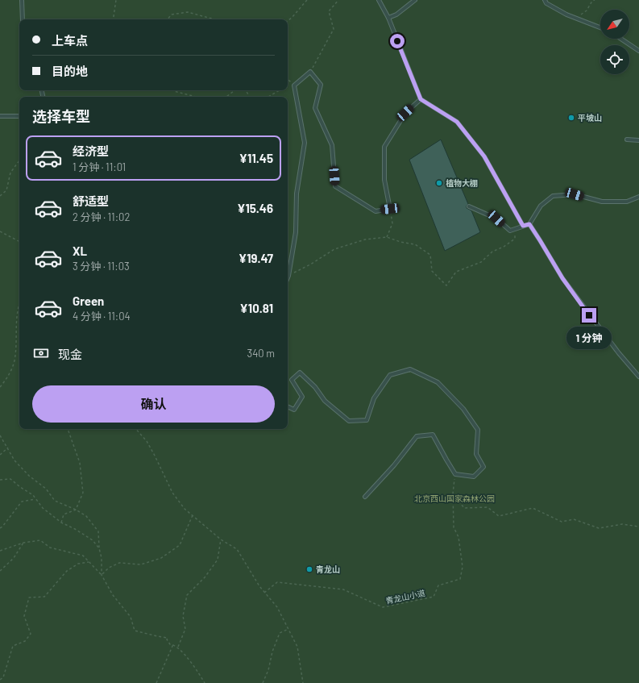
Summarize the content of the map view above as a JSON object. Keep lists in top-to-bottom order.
{
  "streets": {
    "path": ["青龙山小道"]
  },
  "parks": ["北京西山国家森林公园"],
  "places": ["平坡山", "植物大棚", "青龙山"],
  "north": "bottom left",
  "page": {
    "banner": ["上车点", "目的地"],
    "heading": "选择车型",
    "list": [
      {
        "name": "经济型",
        "note": "1 分钟 · 11:01",
        "value": "¥11.45"
      },
      {
        "name": "舒适型",
        "note": "2 分钟 · 11:02",
        "value": "¥15.46"
      },
      {
        "name": "XL",
        "note": "3 分钟 · 11:03",
        "value": "¥19.47"
      },
      {
        "name": "Green",
        "note": "4 分钟 · 11:04",
        "value": "¥10.81"
      }
    ],
    "bubble": "1 分钟",
    "pay": ["现金", "340 m"],
    "buttons": "确认"
  }
}
